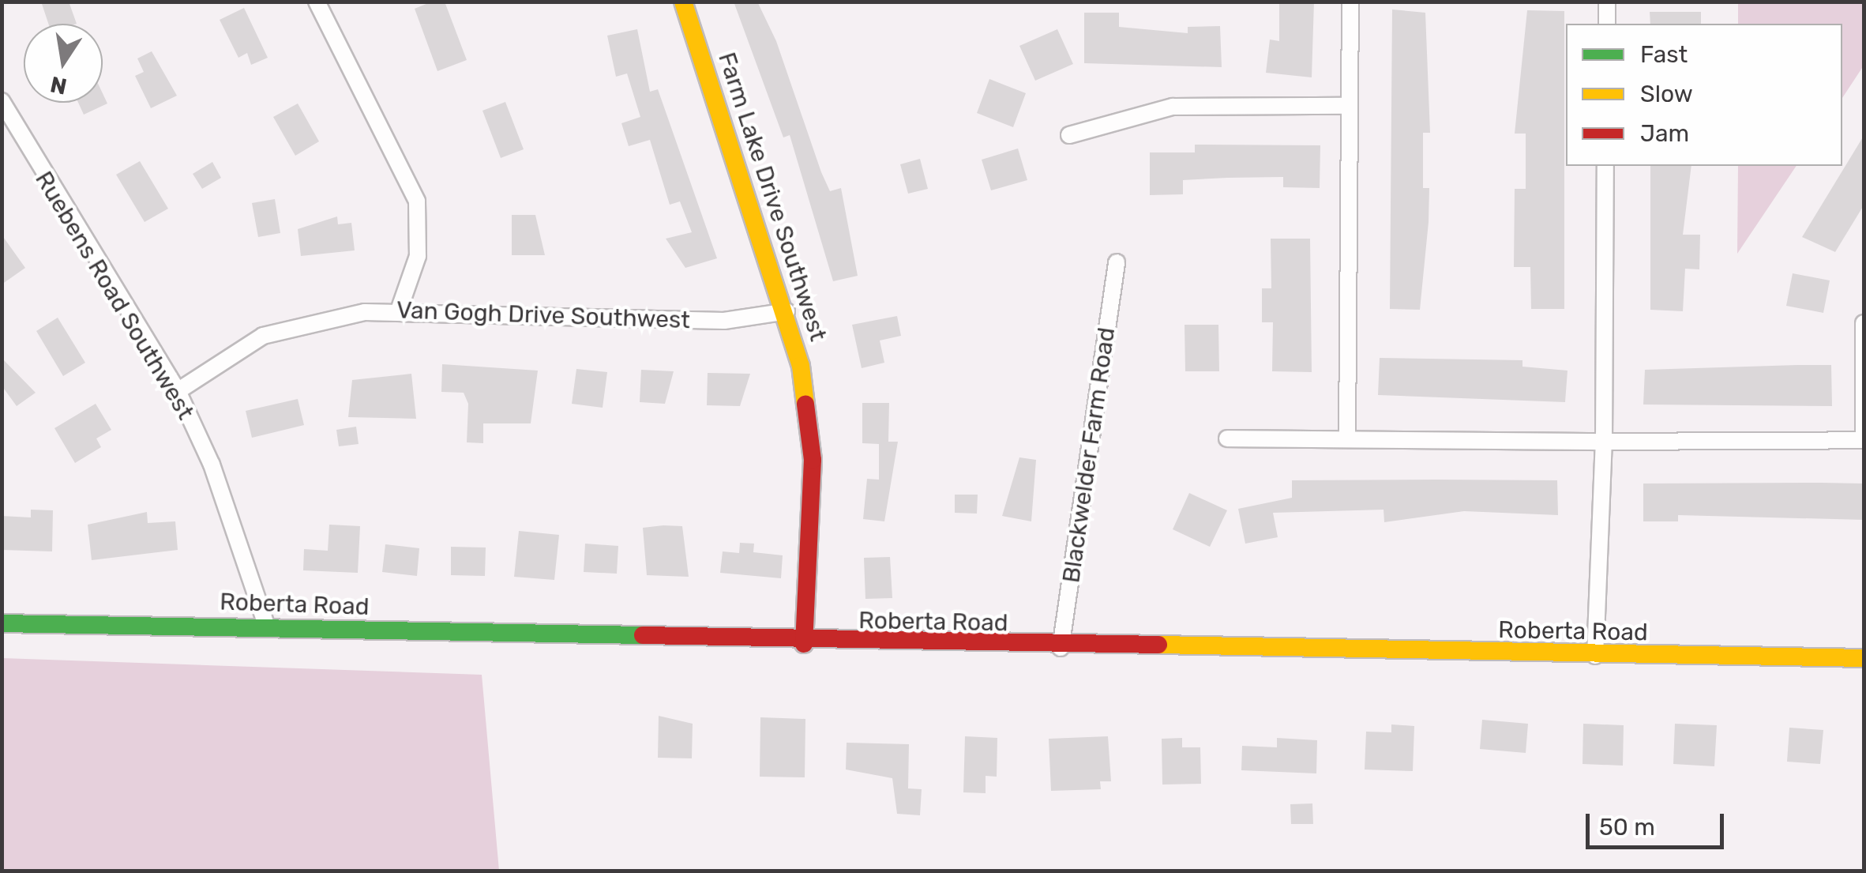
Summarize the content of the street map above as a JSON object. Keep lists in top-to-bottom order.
{
  "streets": {
    "street": [
      "Farm Lake Drive Southwest",
      "Ruebens Road Southwest",
      "Van Gogh Drive Southwest",
      "Blackwelder Farm Road",
      "Roberta Road"
    ]
  },
  "crossings": [
    ["Farm Lake Drive Southwest", "Van Gogh Drive Southwest"],
    ["Farm Lake Drive Southwest", "Roberta Road"],
    ["Ruebens Road Southwest", "Van Gogh Drive Southwest"],
    ["Ruebens Road Southwest", "Roberta Road"],
    ["Blackwelder Farm Road", "Roberta Road"]
  ],
  "legend": ["Fast", "Slow", "Jam"],
  "scale_bar": "50 m",
  "north": "bottom"
}
